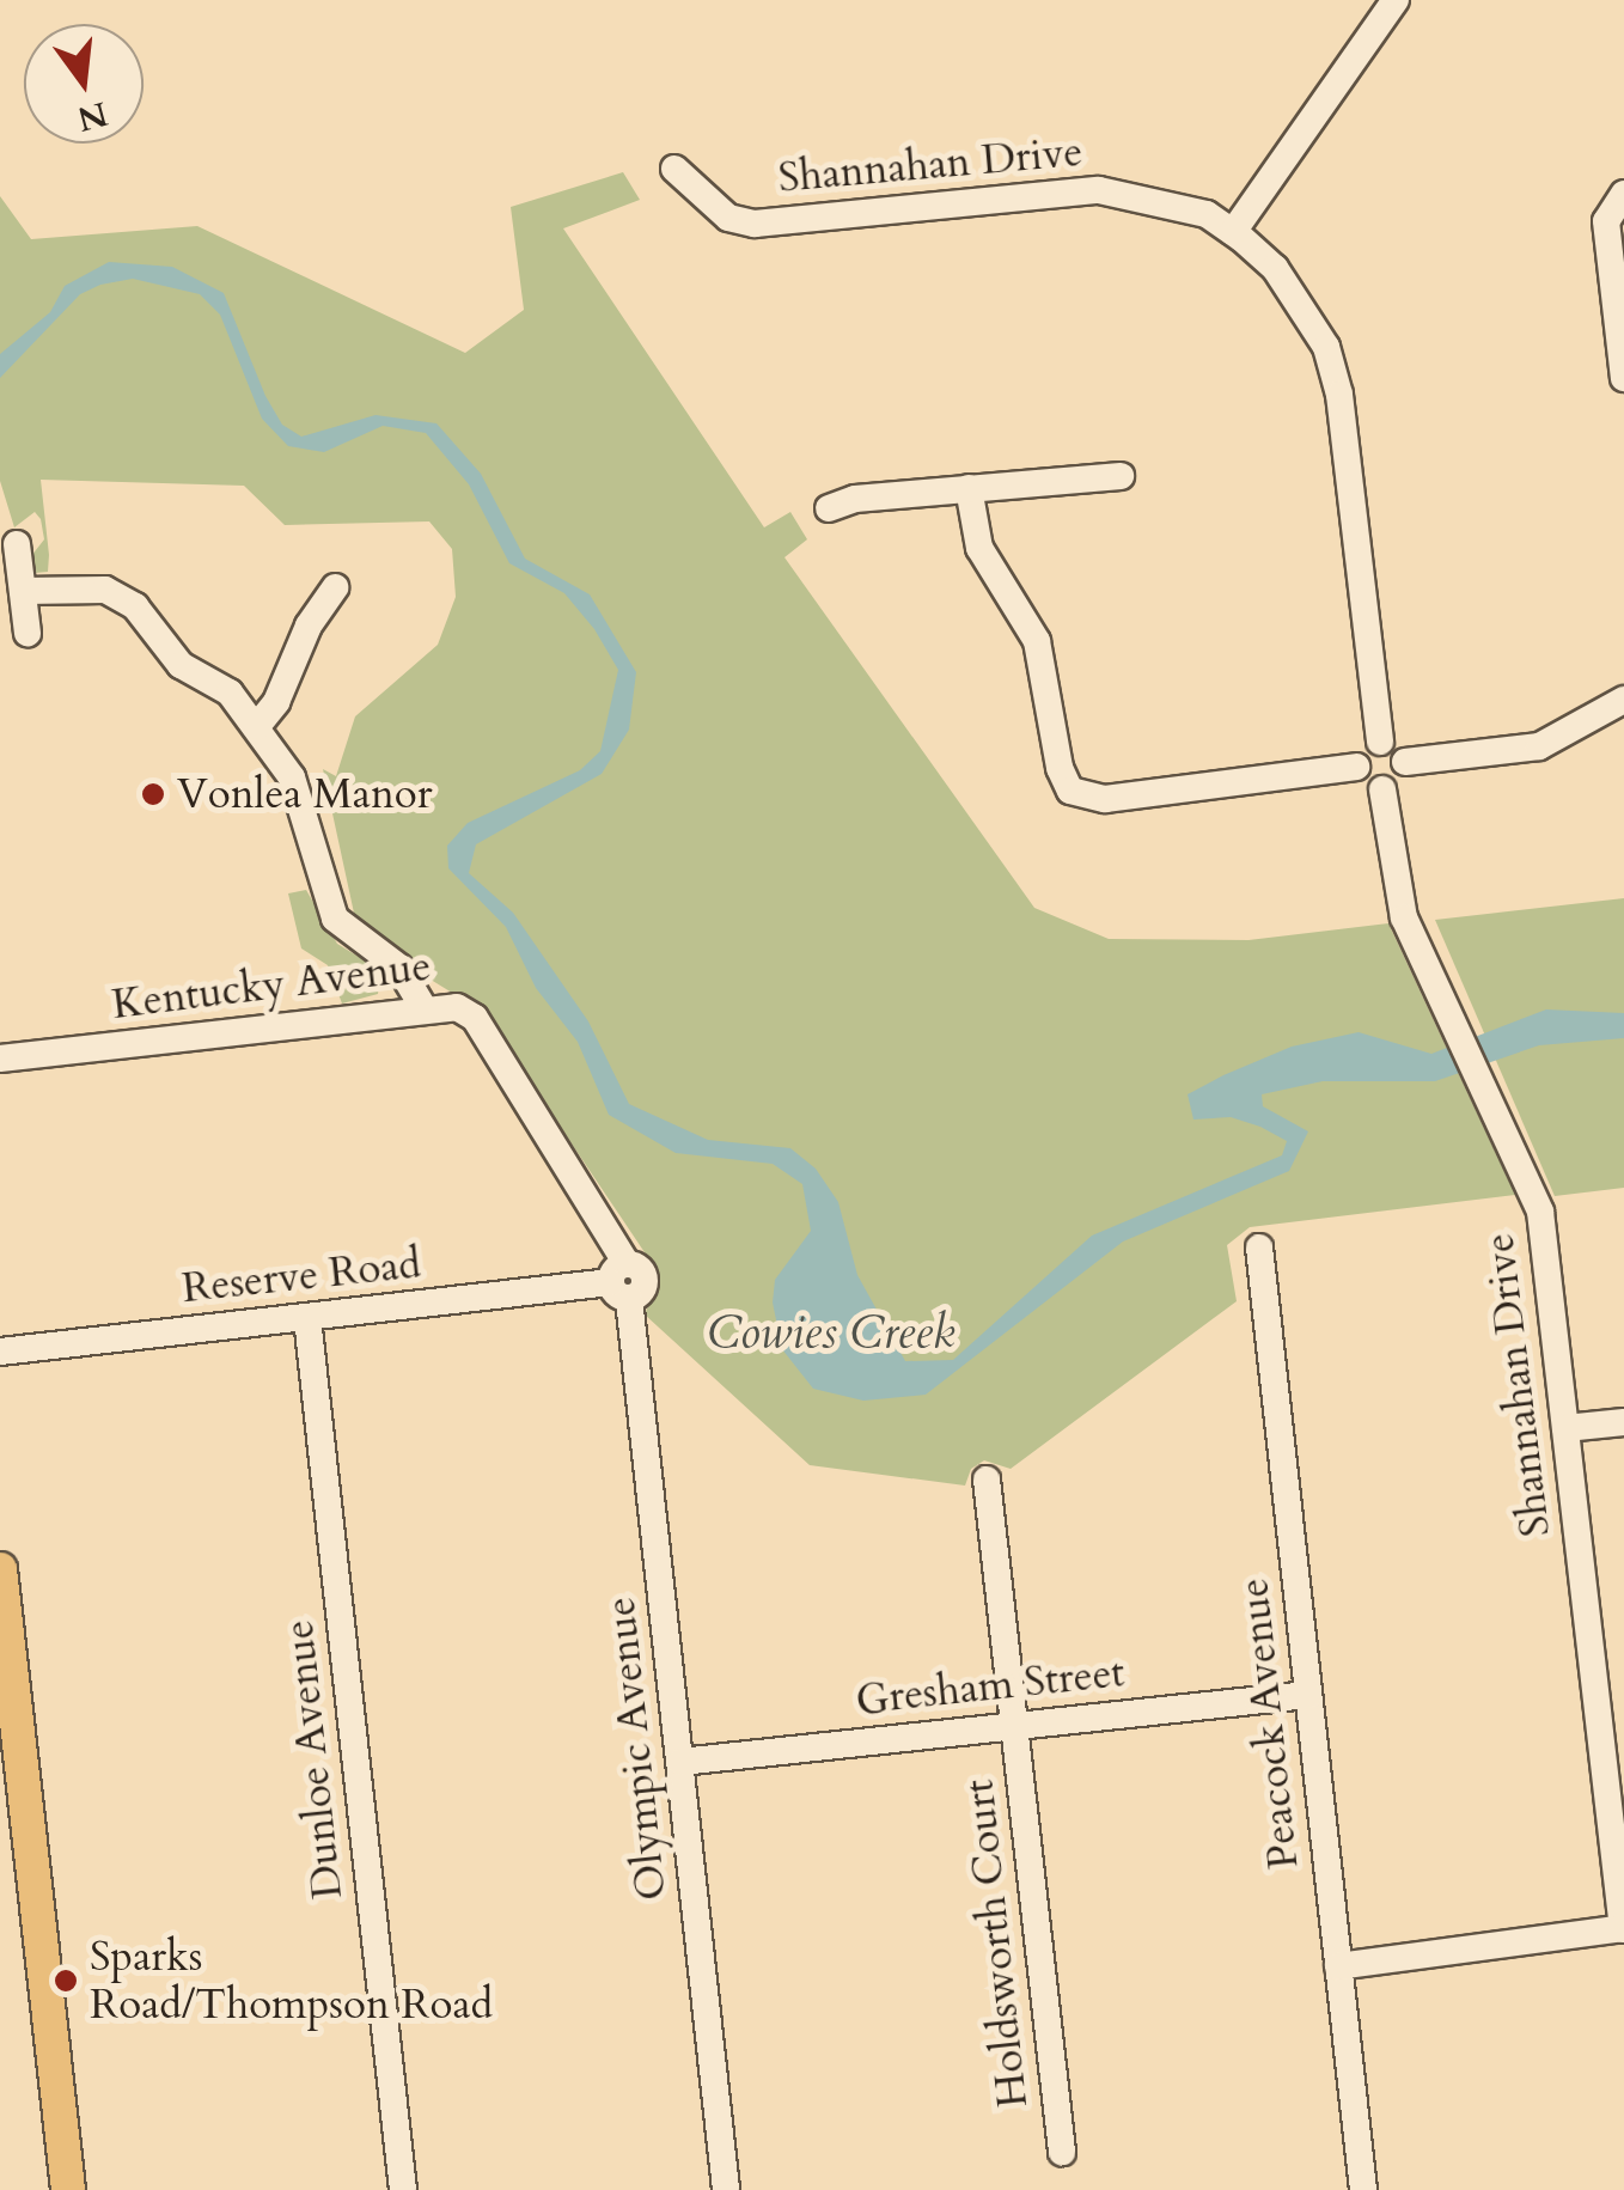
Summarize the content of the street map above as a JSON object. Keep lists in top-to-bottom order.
{
  "streets": {
    "street": [
      "Shannahan Drive",
      "Kentucky Avenue",
      "Reserve Road",
      "Gresham Street",
      "Peacock Avenue",
      "Olympic Avenue",
      "Dunloe Avenue",
      "Holdsworth Court"
    ]
  },
  "crossings": [
    ["Kentucky Avenue", "Reserve Road"],
    ["Kentucky Avenue", "Olympic Avenue"],
    ["Reserve Road", "Olympic Avenue"],
    ["Reserve Road", "Dunloe Avenue"],
    ["Gresham Street", "Peacock Avenue"],
    ["Gresham Street", "Olympic Avenue"],
    ["Gresham Street", "Holdsworth Court"]
  ],
  "water": ["Cowies Creek"],
  "places": ["Vonlea Manor", "Sparks Road/Thompson Road"],
  "north": "bottom"
}
